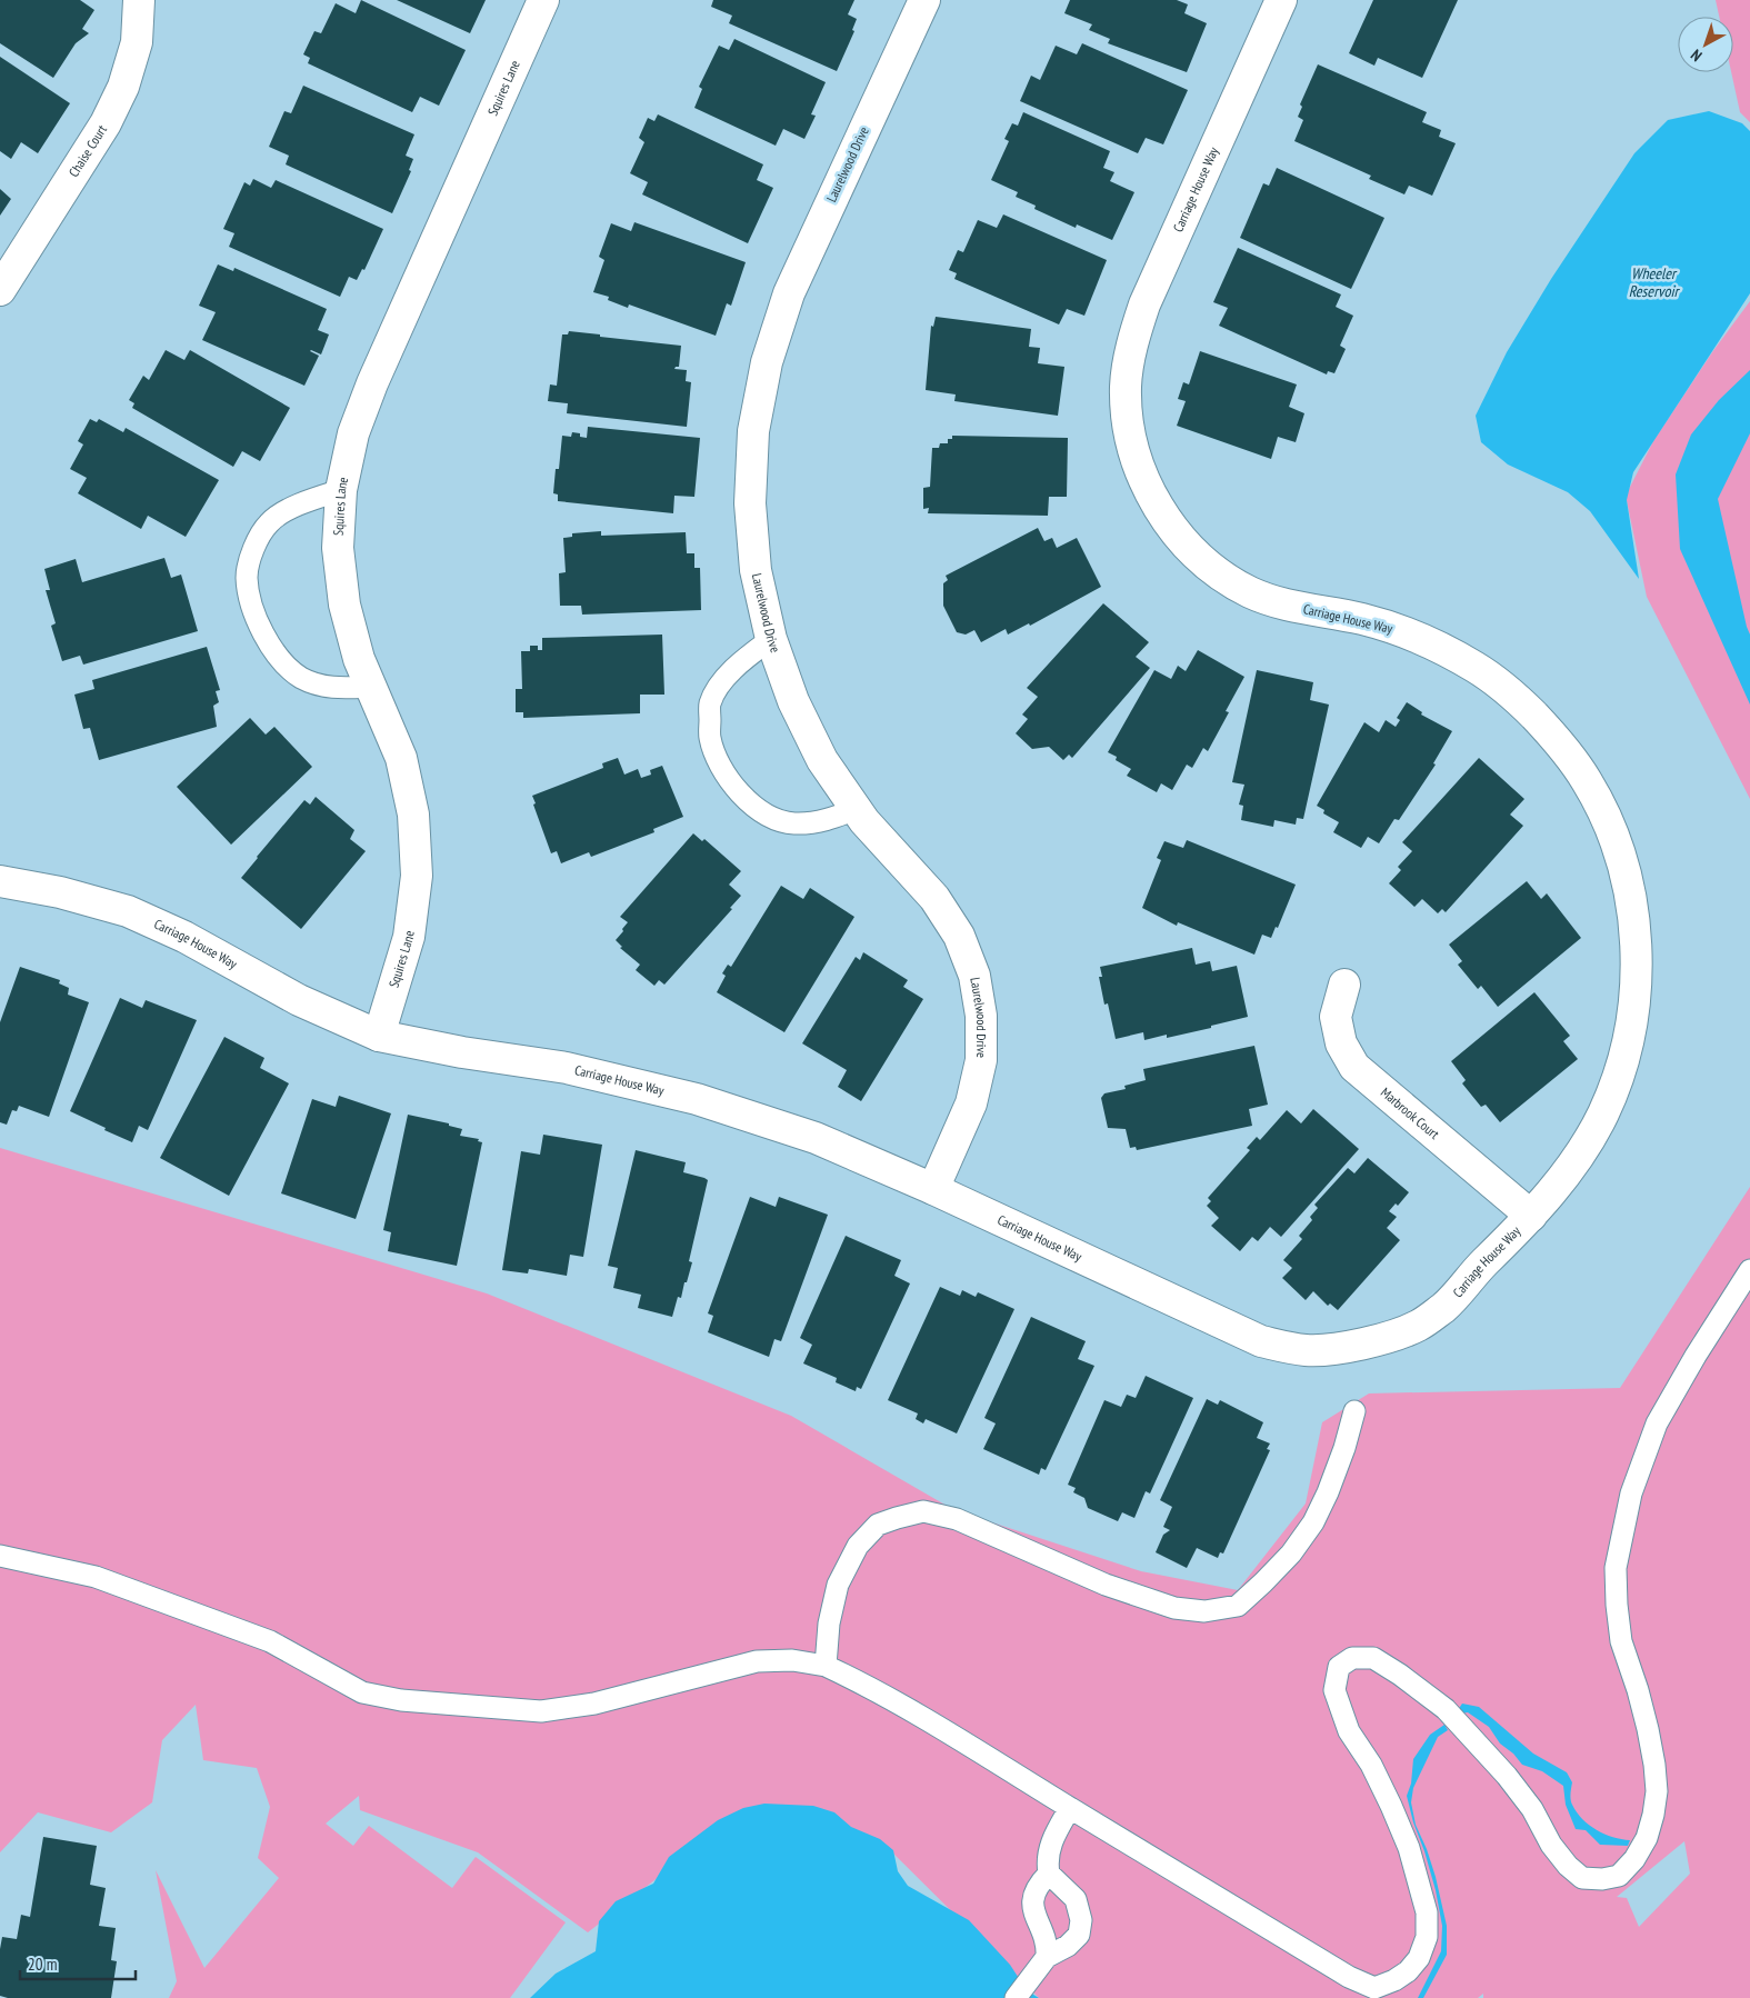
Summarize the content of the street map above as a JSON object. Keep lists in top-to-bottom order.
{
  "streets": {
    "street": [
      "Squires Lane",
      "Chaise Court",
      "Laurelwood Drive",
      "Carriage House Way",
      "Marbrook Court"
    ]
  },
  "crossings": [
    ["Squires Lane", "Carriage House Way"],
    ["Laurelwood Drive", "Carriage House Way"],
    ["Carriage House Way", "Marbrook Court"]
  ],
  "water": ["Wheeler Reservoir"],
  "scale_bar": "20 m",
  "north": "bottom left"
}
